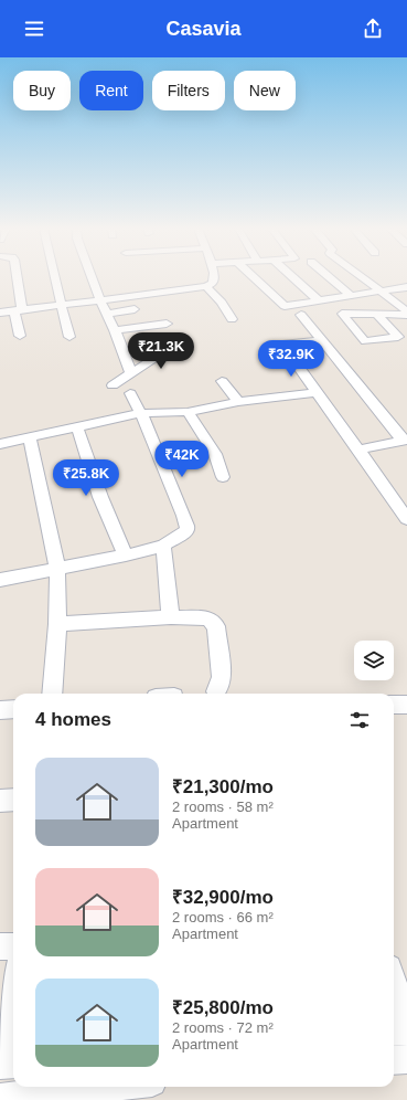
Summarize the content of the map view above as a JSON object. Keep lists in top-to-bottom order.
{
  "page": {
    "header": "Casavia",
    "chip": [
      "Buy",
      "Rent",
      "Filters",
      "New"
    ],
    "price": [
      "₹21.3K",
      "₹32.9K",
      "₹42K",
      "₹25.8K"
    ],
    "heading": "4 homes",
    "list": [
      {
        "name": "₹21,300/mo",
        "note": "2 rooms · 58 m² · Apartment"
      },
      {
        "name": "₹32,900/mo",
        "note": "2 rooms · 66 m² · Apartment"
      },
      {
        "name": "₹25,800/mo",
        "note": "2 rooms · 72 m² · Apartment"
      }
    ]
  }
}
